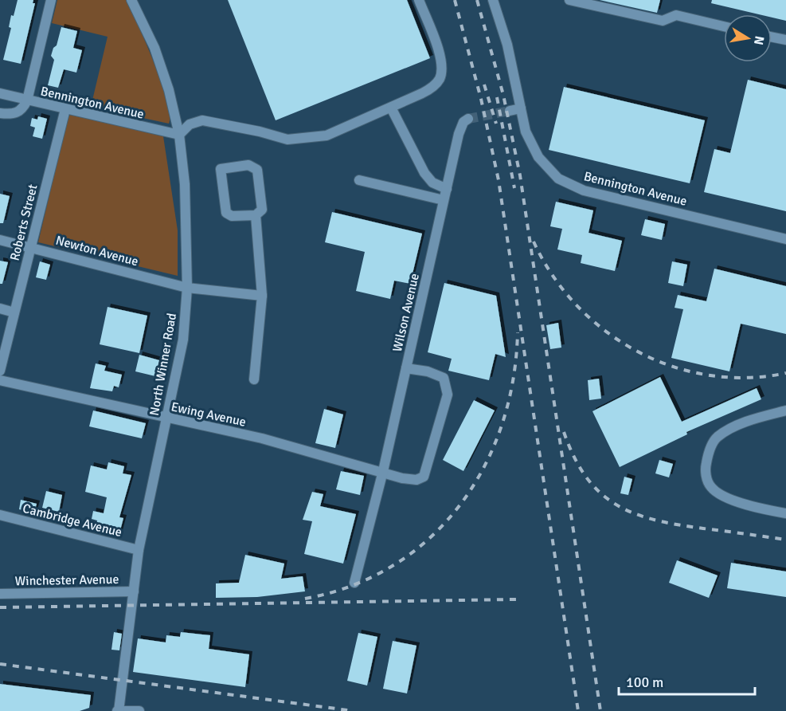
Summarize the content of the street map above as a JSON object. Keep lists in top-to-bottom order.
{
  "streets": {
    "street": [
      "Bennington Avenue",
      "Roberts Street",
      "Newton Avenue",
      "Wilson Avenue",
      "North Winner Road",
      "Ewing Avenue",
      "Cambridge Avenue",
      "Winchester Avenue"
    ]
  },
  "crossings": [
    ["Bennington Avenue", "Roberts Street"],
    ["Bennington Avenue", "North Winner Road"],
    ["Roberts Street", "Newton Avenue"],
    ["Newton Avenue", "North Winner Road"],
    ["Wilson Avenue", "Ewing Avenue"],
    ["North Winner Road", "Ewing Avenue"],
    ["North Winner Road", "Cambridge Avenue"],
    ["North Winner Road", "Winchester Avenue"]
  ],
  "scale_bar": "100 m",
  "north": "right"
}
